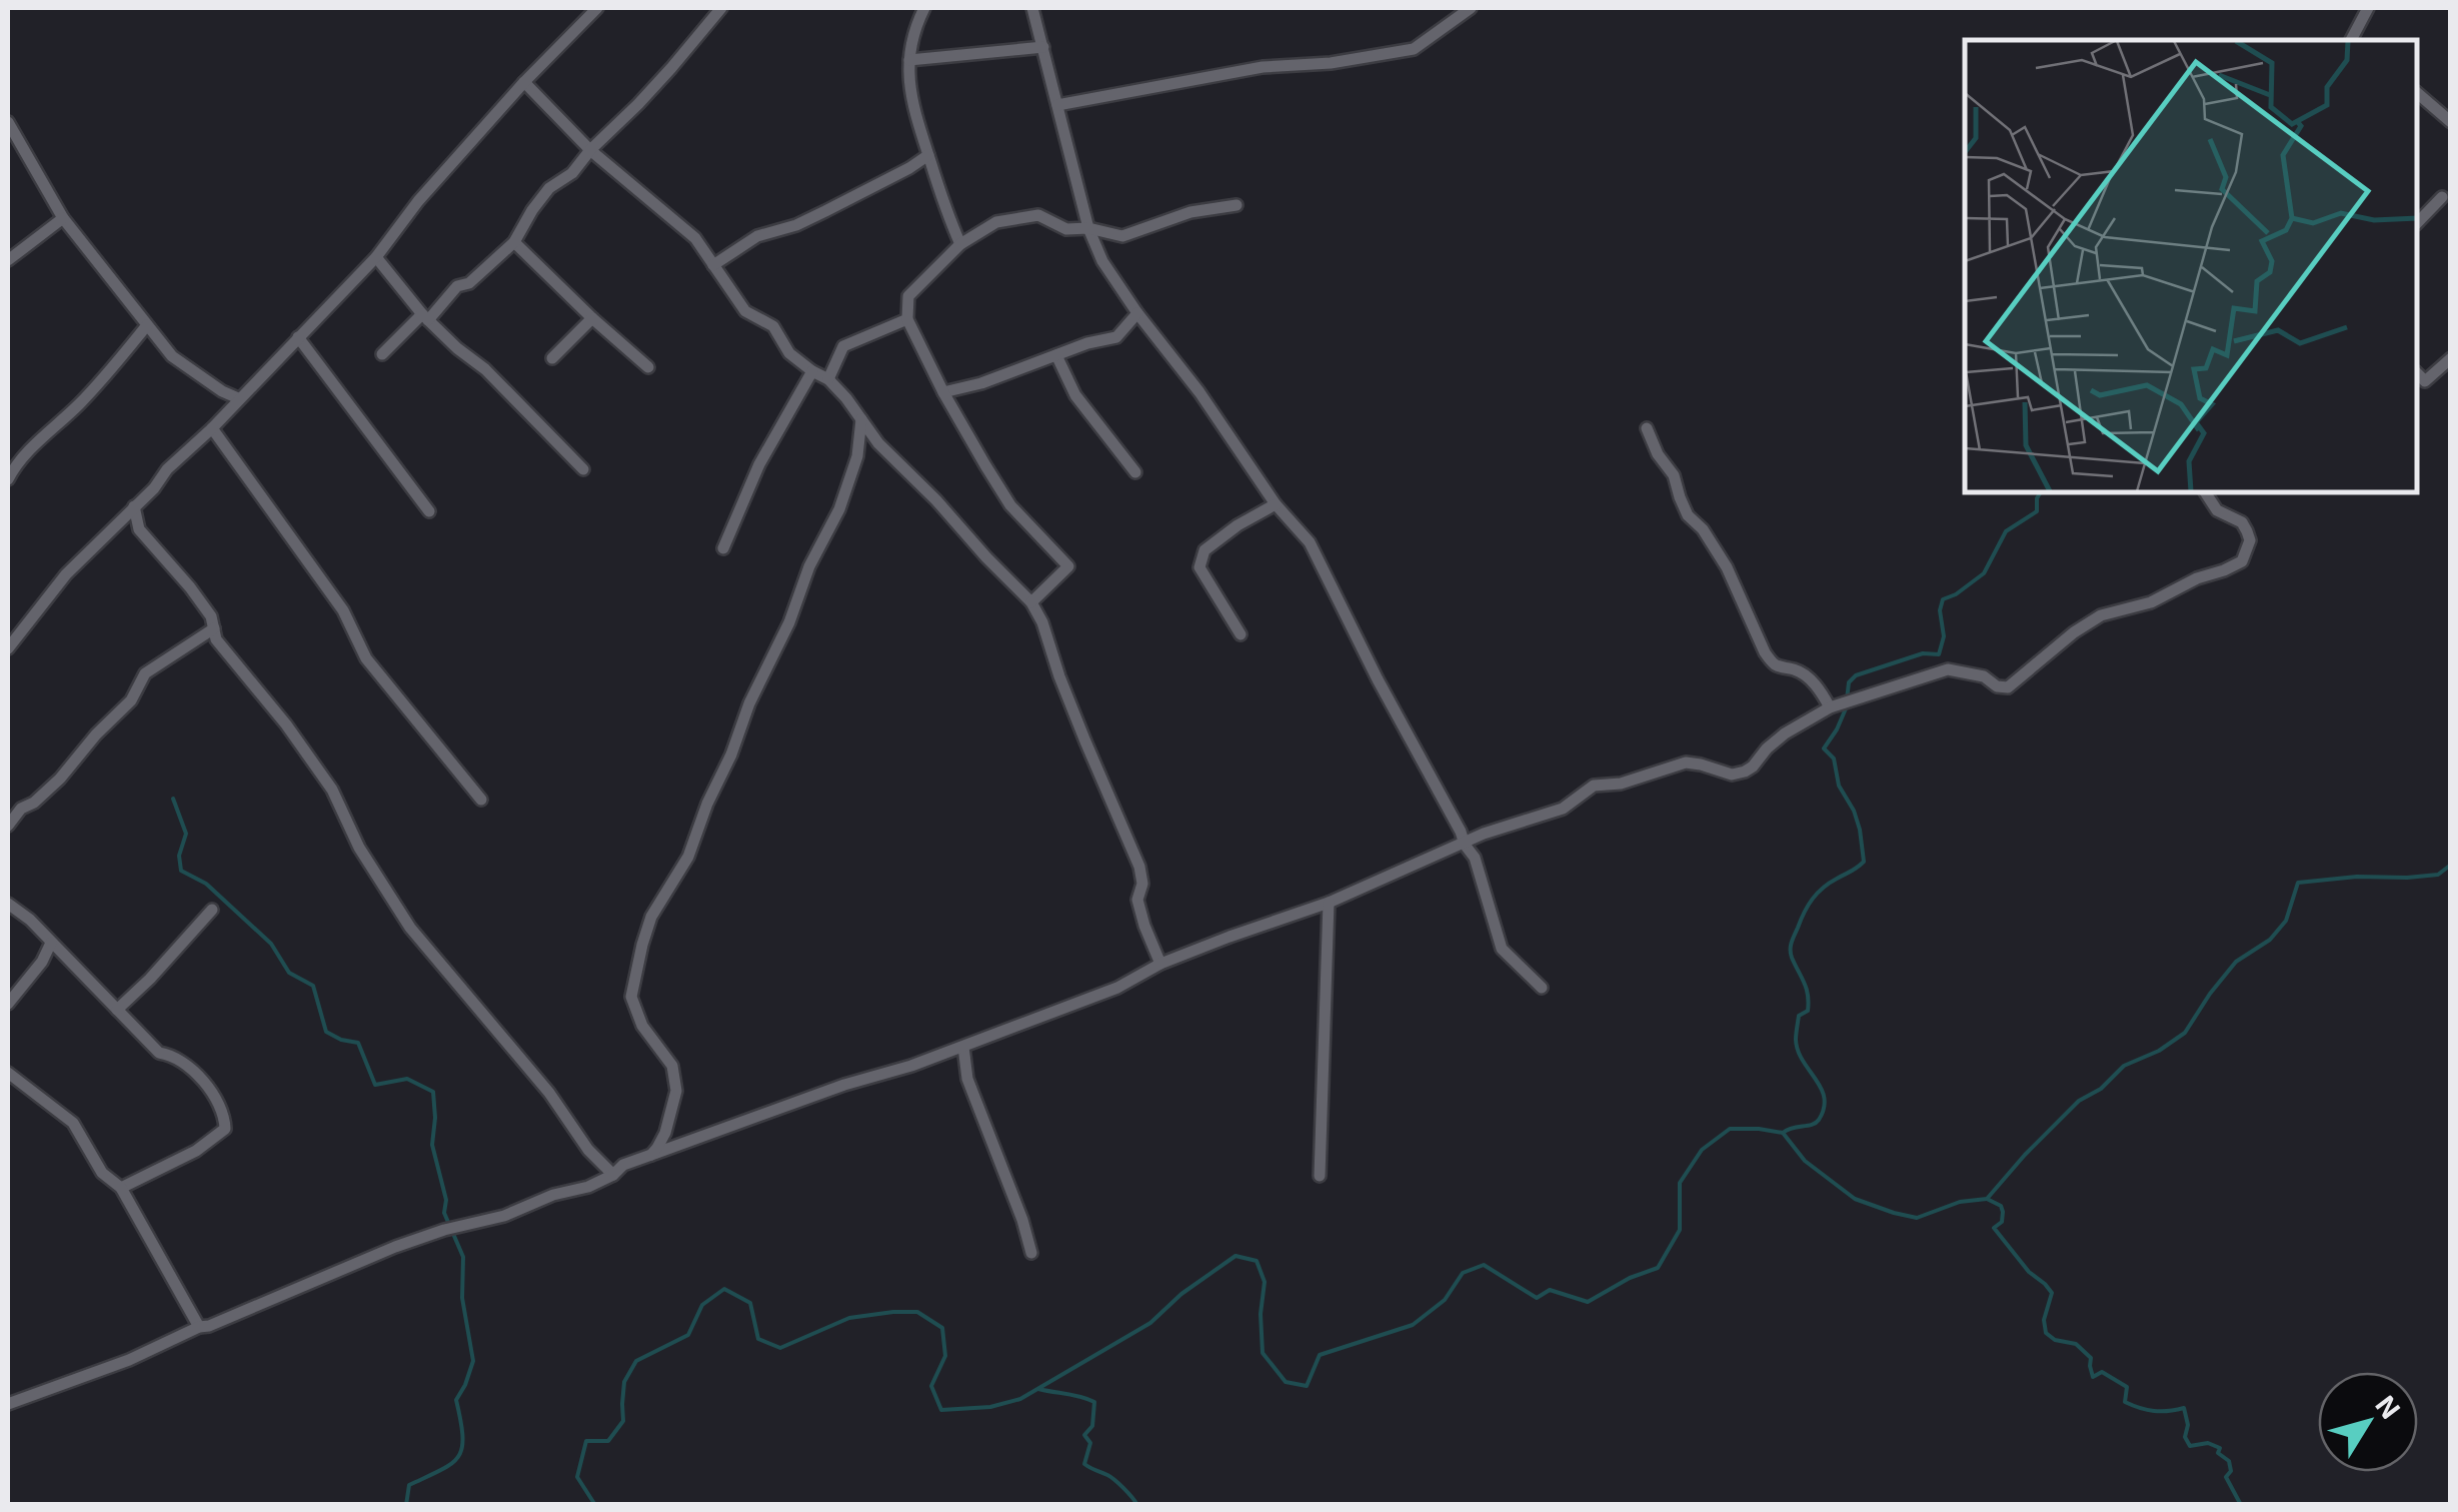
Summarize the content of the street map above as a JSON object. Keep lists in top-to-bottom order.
{
  "north": "top right"
}
